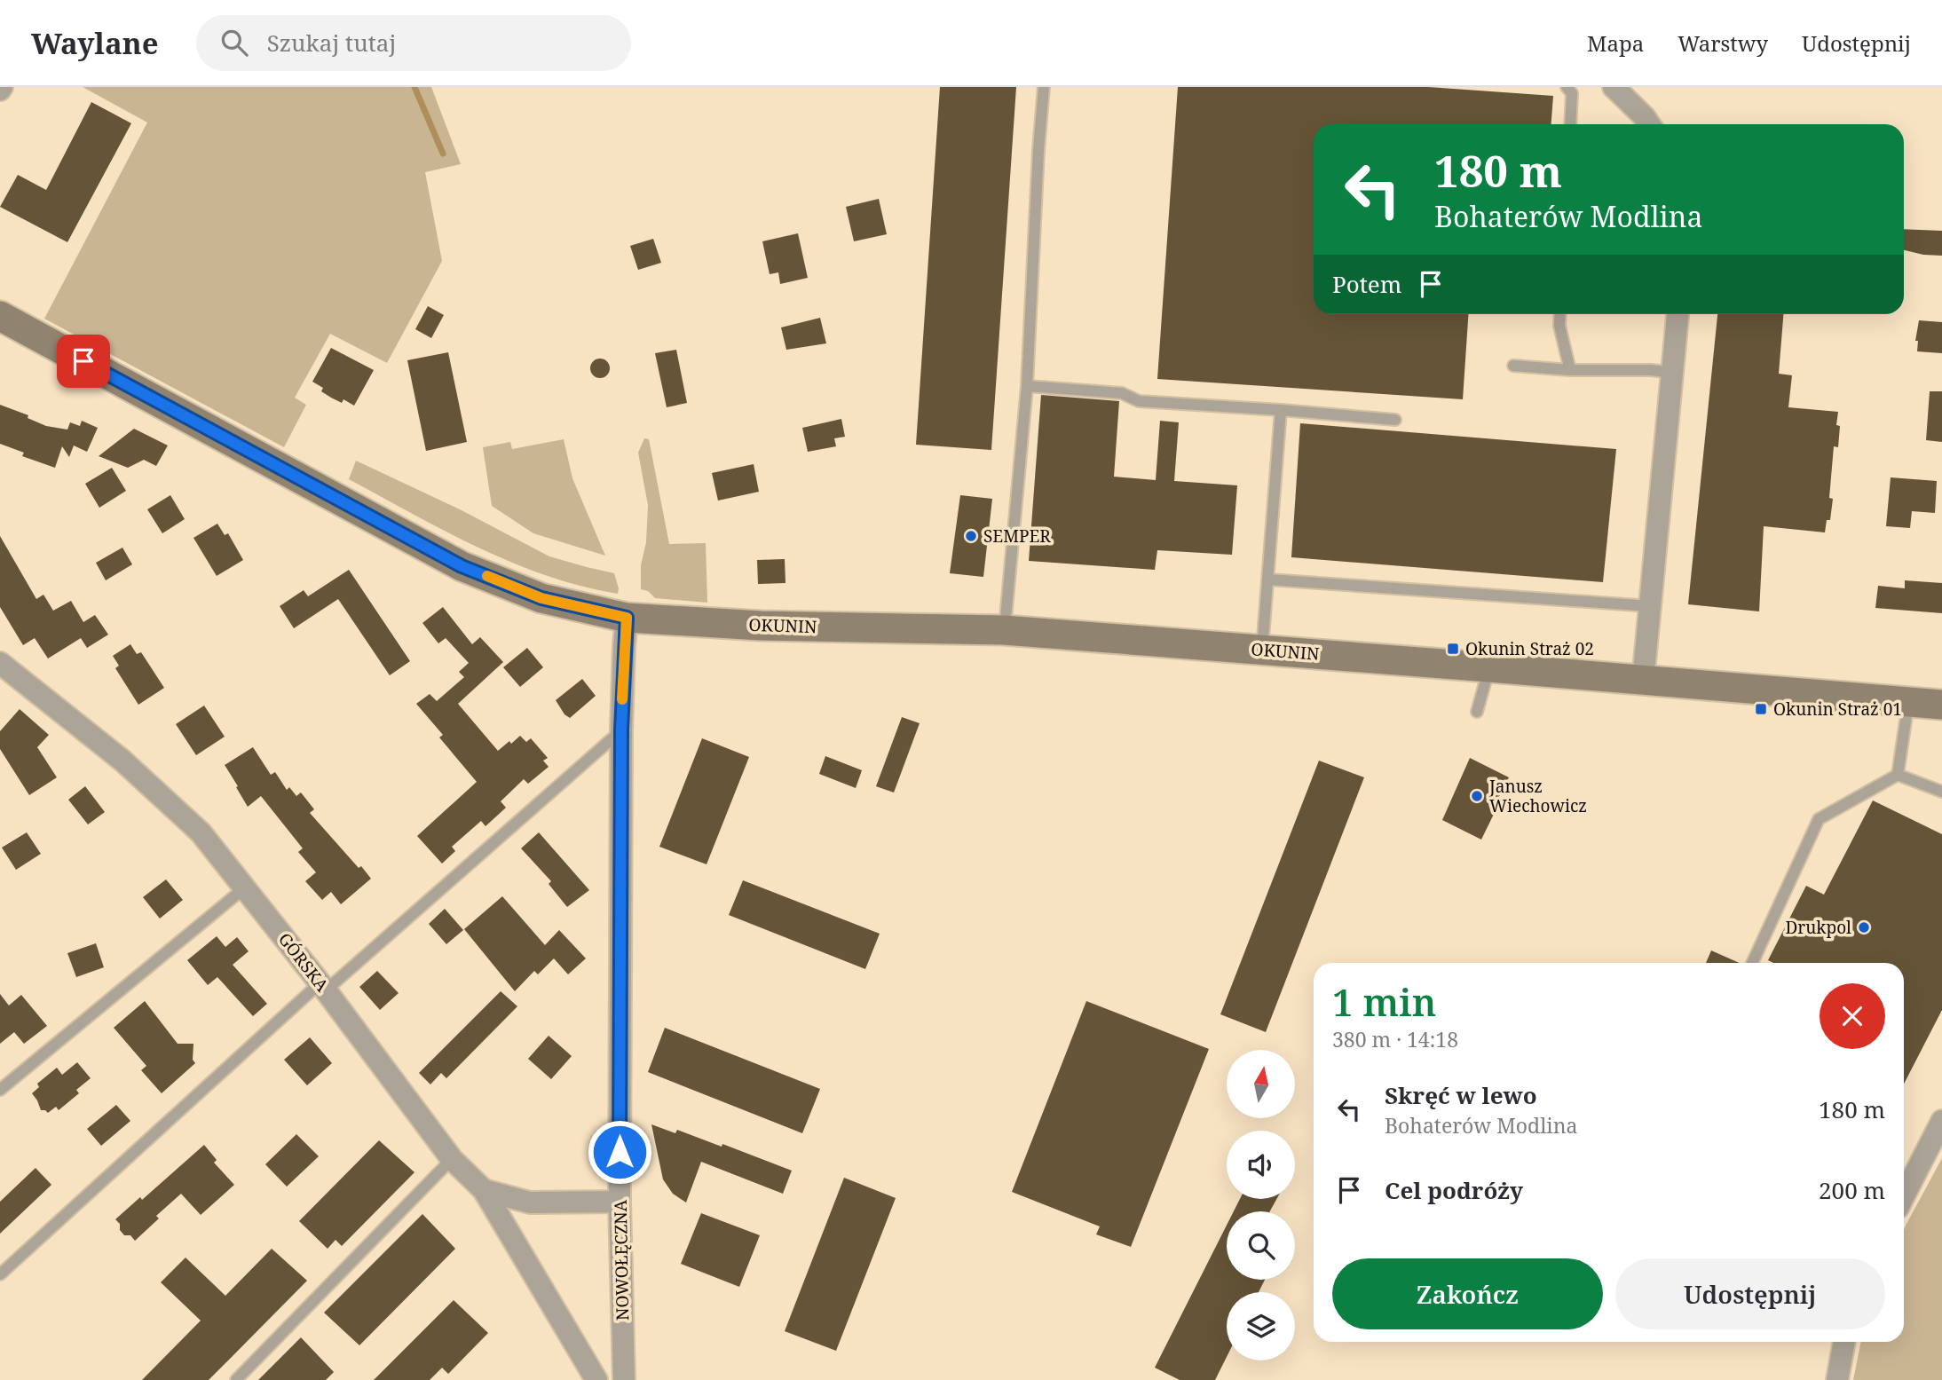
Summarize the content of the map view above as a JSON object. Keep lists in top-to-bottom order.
{
  "streets": {
    "main road": ["OKUNIN"],
    "street": ["GÓRSKA", "NOWOŁĘCZNA"]
  },
  "crossings": [
    ["OKUNIN", "NOWOŁĘCZNA"],
    ["GÓRSKA", "NOWOŁĘCZNA"]
  ],
  "places": {
    "other": ["SEMPER", "Janusz Wiechowicz", "Drukpol"],
    "transit": ["Okunin Straż 02", "Okunin Straż 01"]
  },
  "north": "top",
  "page": {
    "header": "Waylane",
    "search": "Szukaj tutaj",
    "nav": ["Mapa", "Warstwy", "Udostępnij"],
    "turn": ["180 m", "Bohaterów Modlina"],
    "then": "Potem",
    "heading": ["1 min", "380 m · 14:18"],
    "list": [
      {
        "name": "Skręć w lewo",
        "note": "Bohaterów Modlina",
        "value": "180 m"
      },
      {
        "name": "Cel podróży",
        "value": "200 m"
      }
    ],
    "buttons": ["Zakończ", "Udostępnij"]
  }
}
